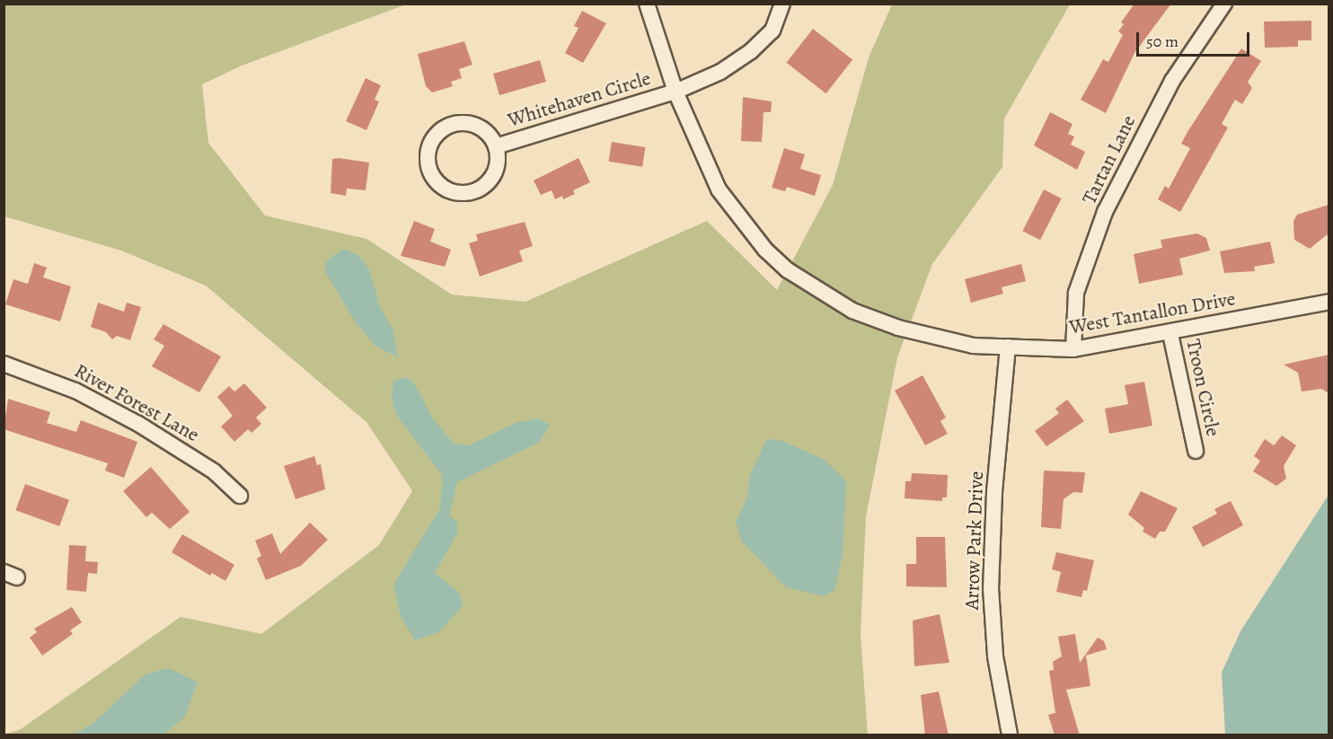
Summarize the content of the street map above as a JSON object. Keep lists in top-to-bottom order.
{
  "streets": {
    "street": [
      "Whitehaven Circle",
      "Tartan Lane",
      "West Tantallon Drive",
      "Troon Circle",
      "River Forest Lane",
      "Arrow Park Drive"
    ]
  },
  "crossings": [
    ["Whitehaven Circle", "West Tantallon Drive"],
    ["Tartan Lane", "West Tantallon Drive"],
    ["West Tantallon Drive", "Troon Circle"],
    ["West Tantallon Drive", "Arrow Park Drive"]
  ],
  "scale_bar": "50 m"
}
